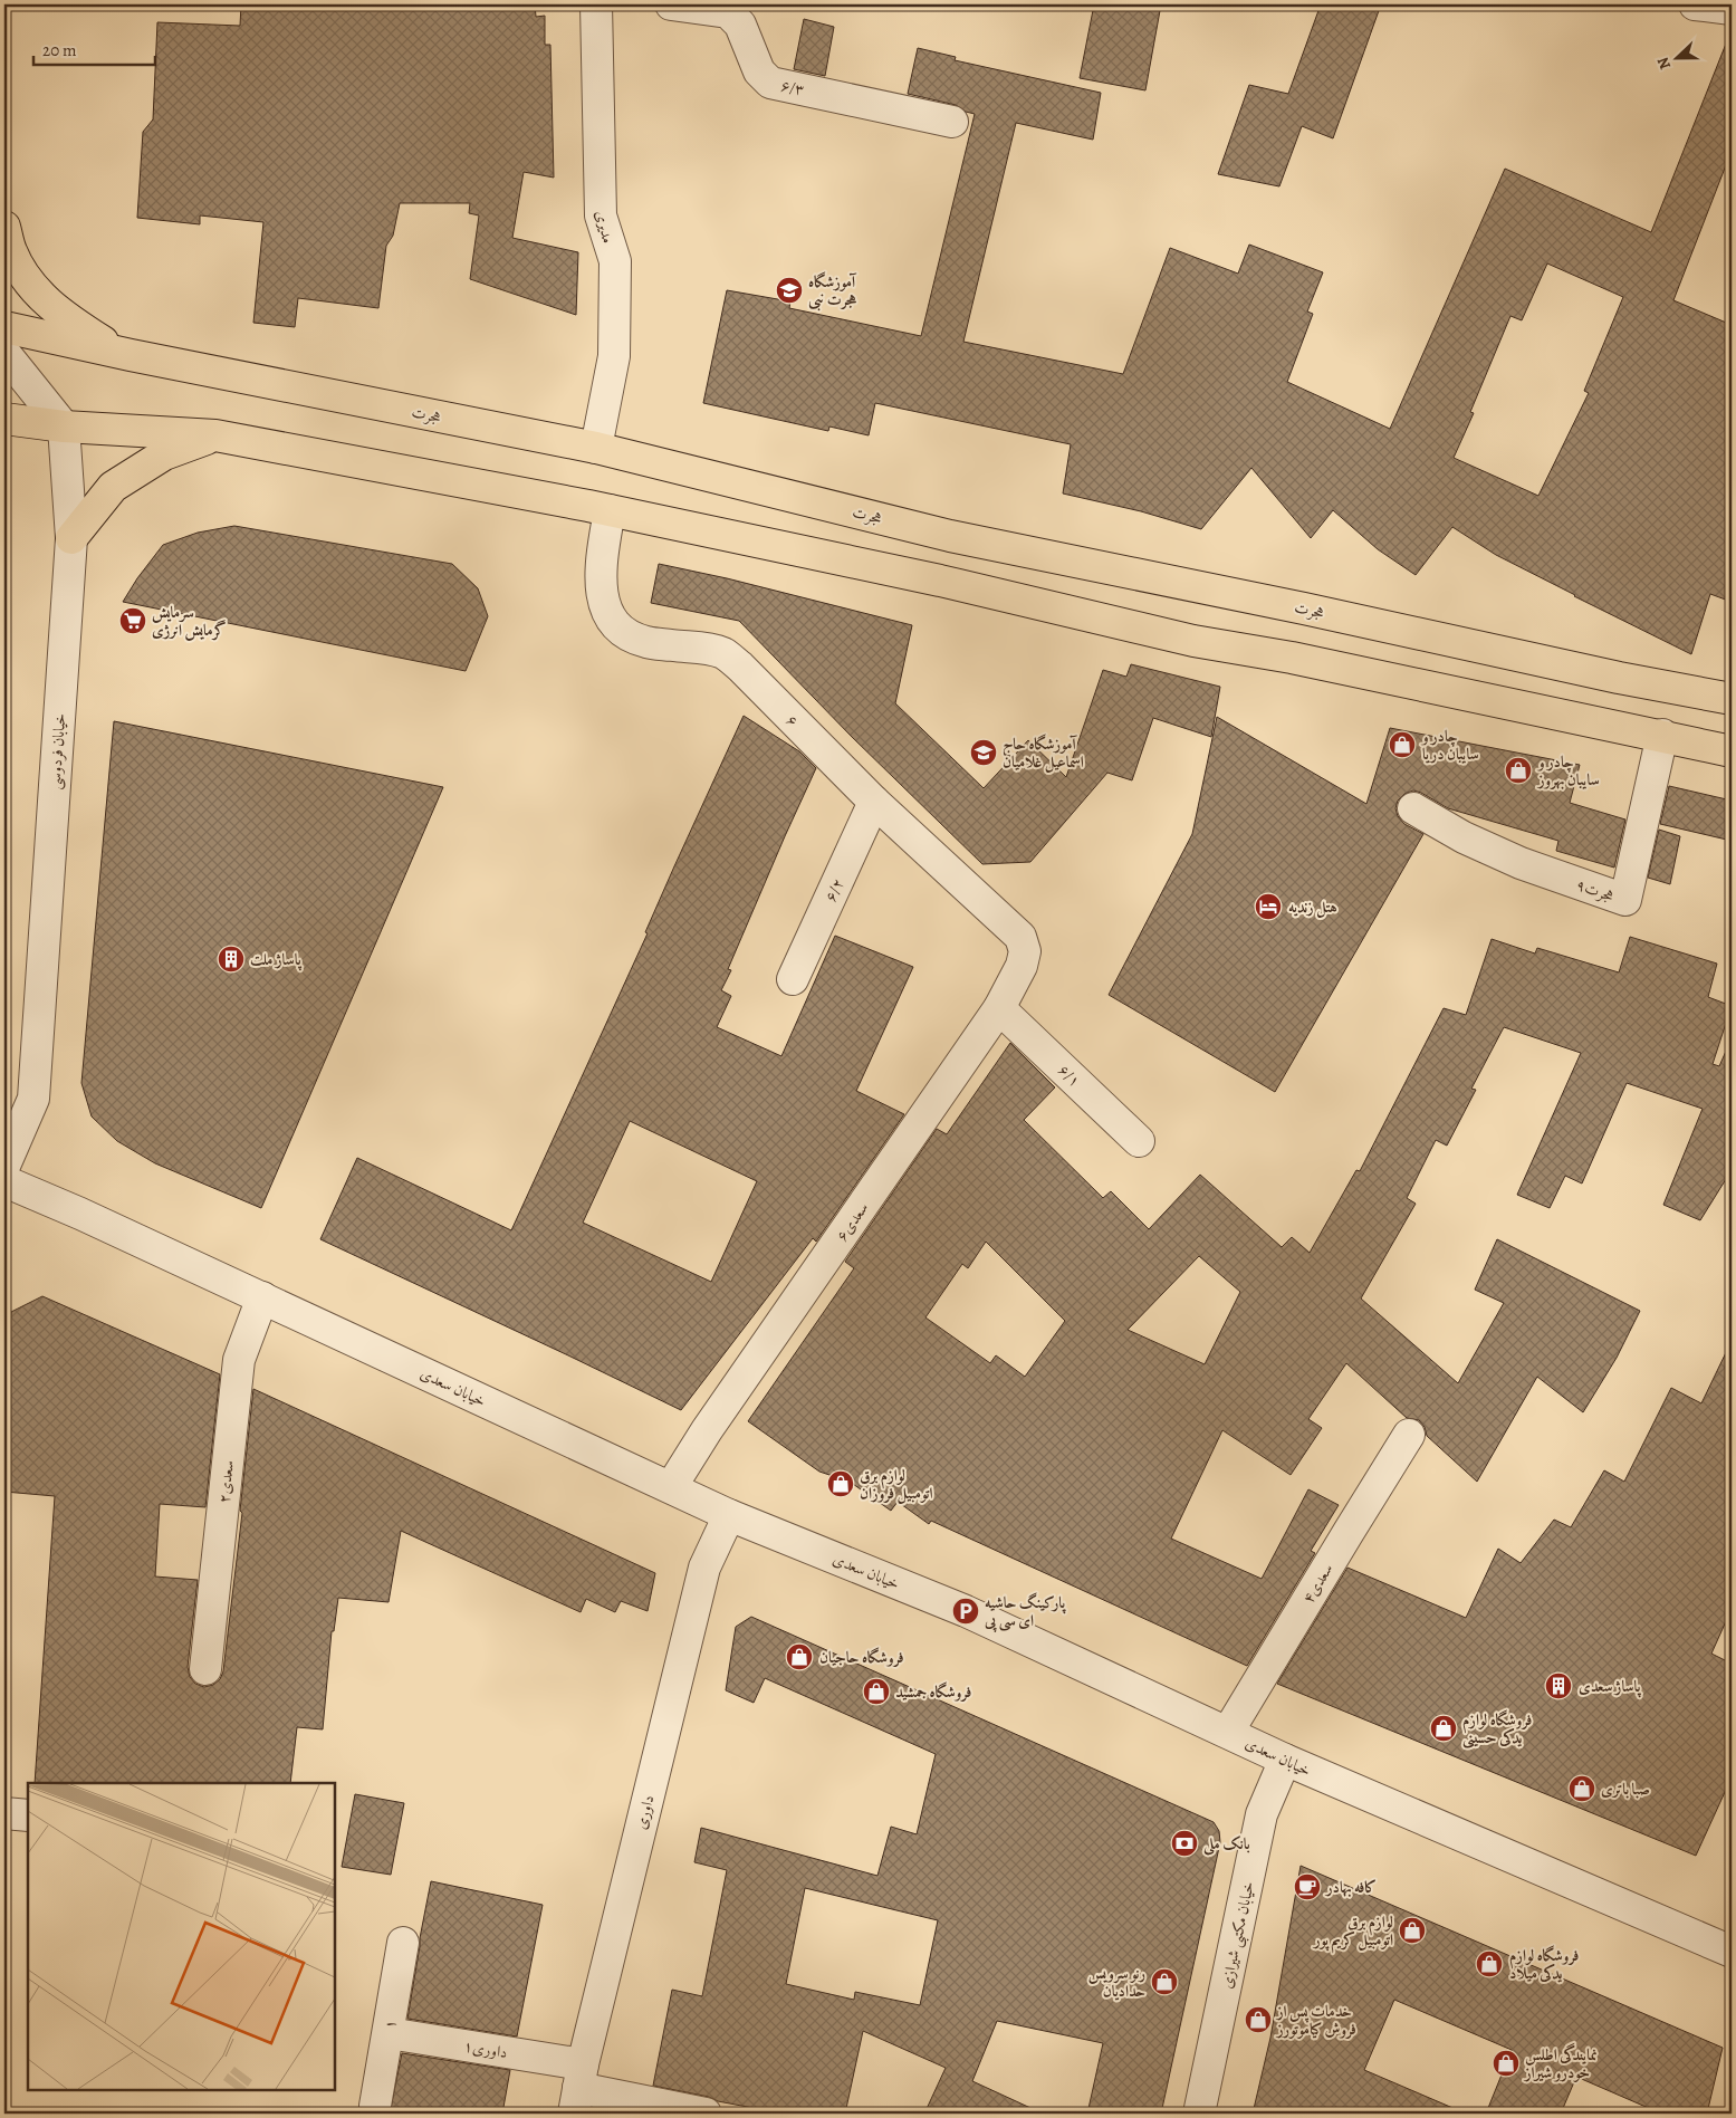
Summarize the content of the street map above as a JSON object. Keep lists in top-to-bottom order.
{
  "streets": {
    "main road": ["هجرت"],
    "street": [
      "۶/۳",
      "مدیری",
      "۶",
      "خیابان فردوسی",
      "۶/۲",
      "هجرت۹",
      "۶/۱",
      "سعدی۶",
      "خیابان سعدی",
      "سعدی۲",
      "سعدی۴",
      "داوری",
      "خیابان مکتبی شیرازی",
      "۱",
      "داوری۱"
    ]
  },
  "crossings": [
    ["مدیری", "هجرت"],
    ["۶", "۶/۲"],
    ["۶", "سعدی۶"],
    ["۶/۱", "سعدی۶"],
    ["سعدی۶", "خیابان سعدی"],
    ["خیابان سعدی", "سعدی۲"],
    ["خیابان سعدی", "سعدی۴"],
    ["خیابان سعدی", "داوری"],
    ["خیابان سعدی", "خیابان مکتبی شیرازی"],
    ["داوری", "داوری۱"],
    ["۱", "داوری۱"]
  ],
  "places": {
    "school or university": ["آموزشگاه هجرت نبی", "آموزشگاه حاج اسماعیل غلامیان"],
    "supermarket": ["سرمایش گرمایش انرژی"],
    "shop": [
      "چادر و سایبان دریا",
      "چادر و سایبان بهروز",
      "لوازم برق اتومبیل فروزان",
      "فروشگاه حاجیان",
      "فروشگاه جمشید",
      "فروشگاه لوازم یدکی حسینی",
      "صبا باتری",
      "لوازم برق اتومبیل کریم پور",
      "فروشگاه لوازم یدکی میلاد",
      "رنو سرويس حداديان",
      "خدمات پس از فروش کیاموتورز",
      "نمایندگی اطلس خودرو شیراز"
    ],
    "hotel": ["هتل زندیه"],
    "building": ["پاساژ ملت", "پاساژ سعدی"],
    "parking": ["پارکینگ حاشیه ای سی پی"],
    "bank": ["بانک ملی"],
    "cafe": ["کافه بهادر"]
  },
  "scale_bar": "20 m",
  "north": "left"
}
